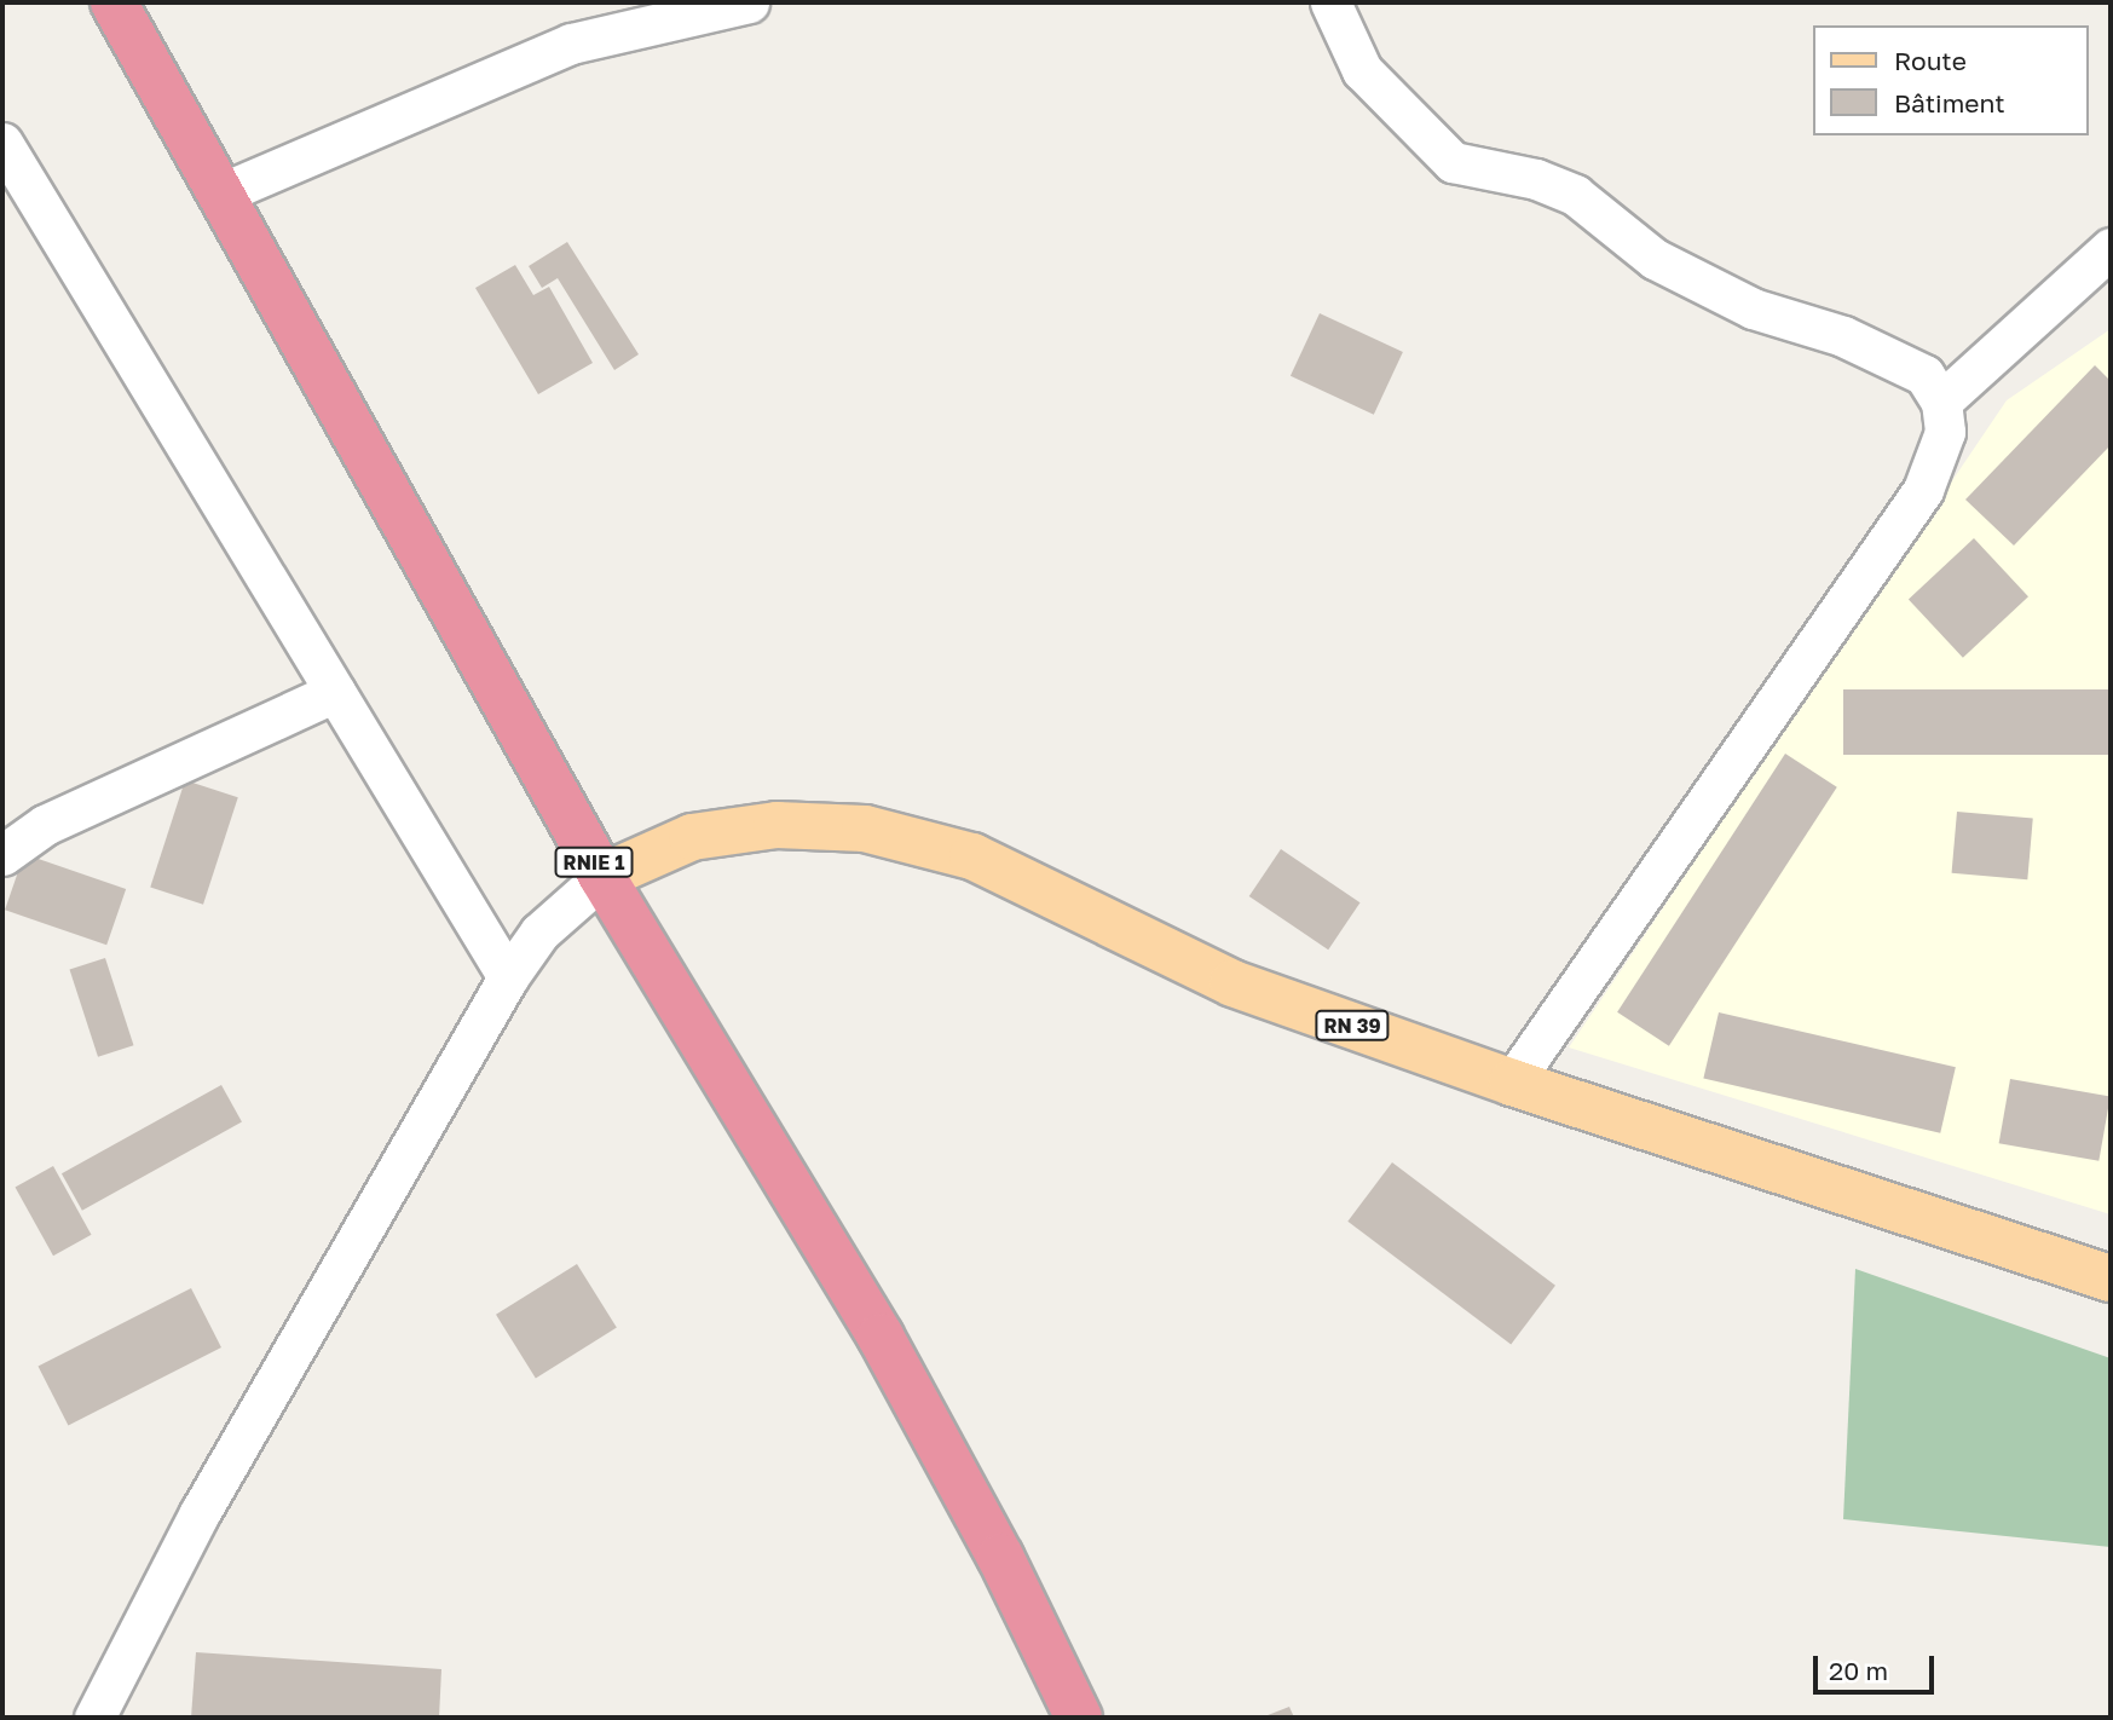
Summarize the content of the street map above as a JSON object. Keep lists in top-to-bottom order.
{
  "streets": {
    "highway": ["RNIE 1"],
    "main road": ["RN 39"]
  },
  "crossings": [
    ["RNIE 1", "RN 39"]
  ],
  "legend": ["Route", "Bâtiment"],
  "scale_bar": "20 m"
}
